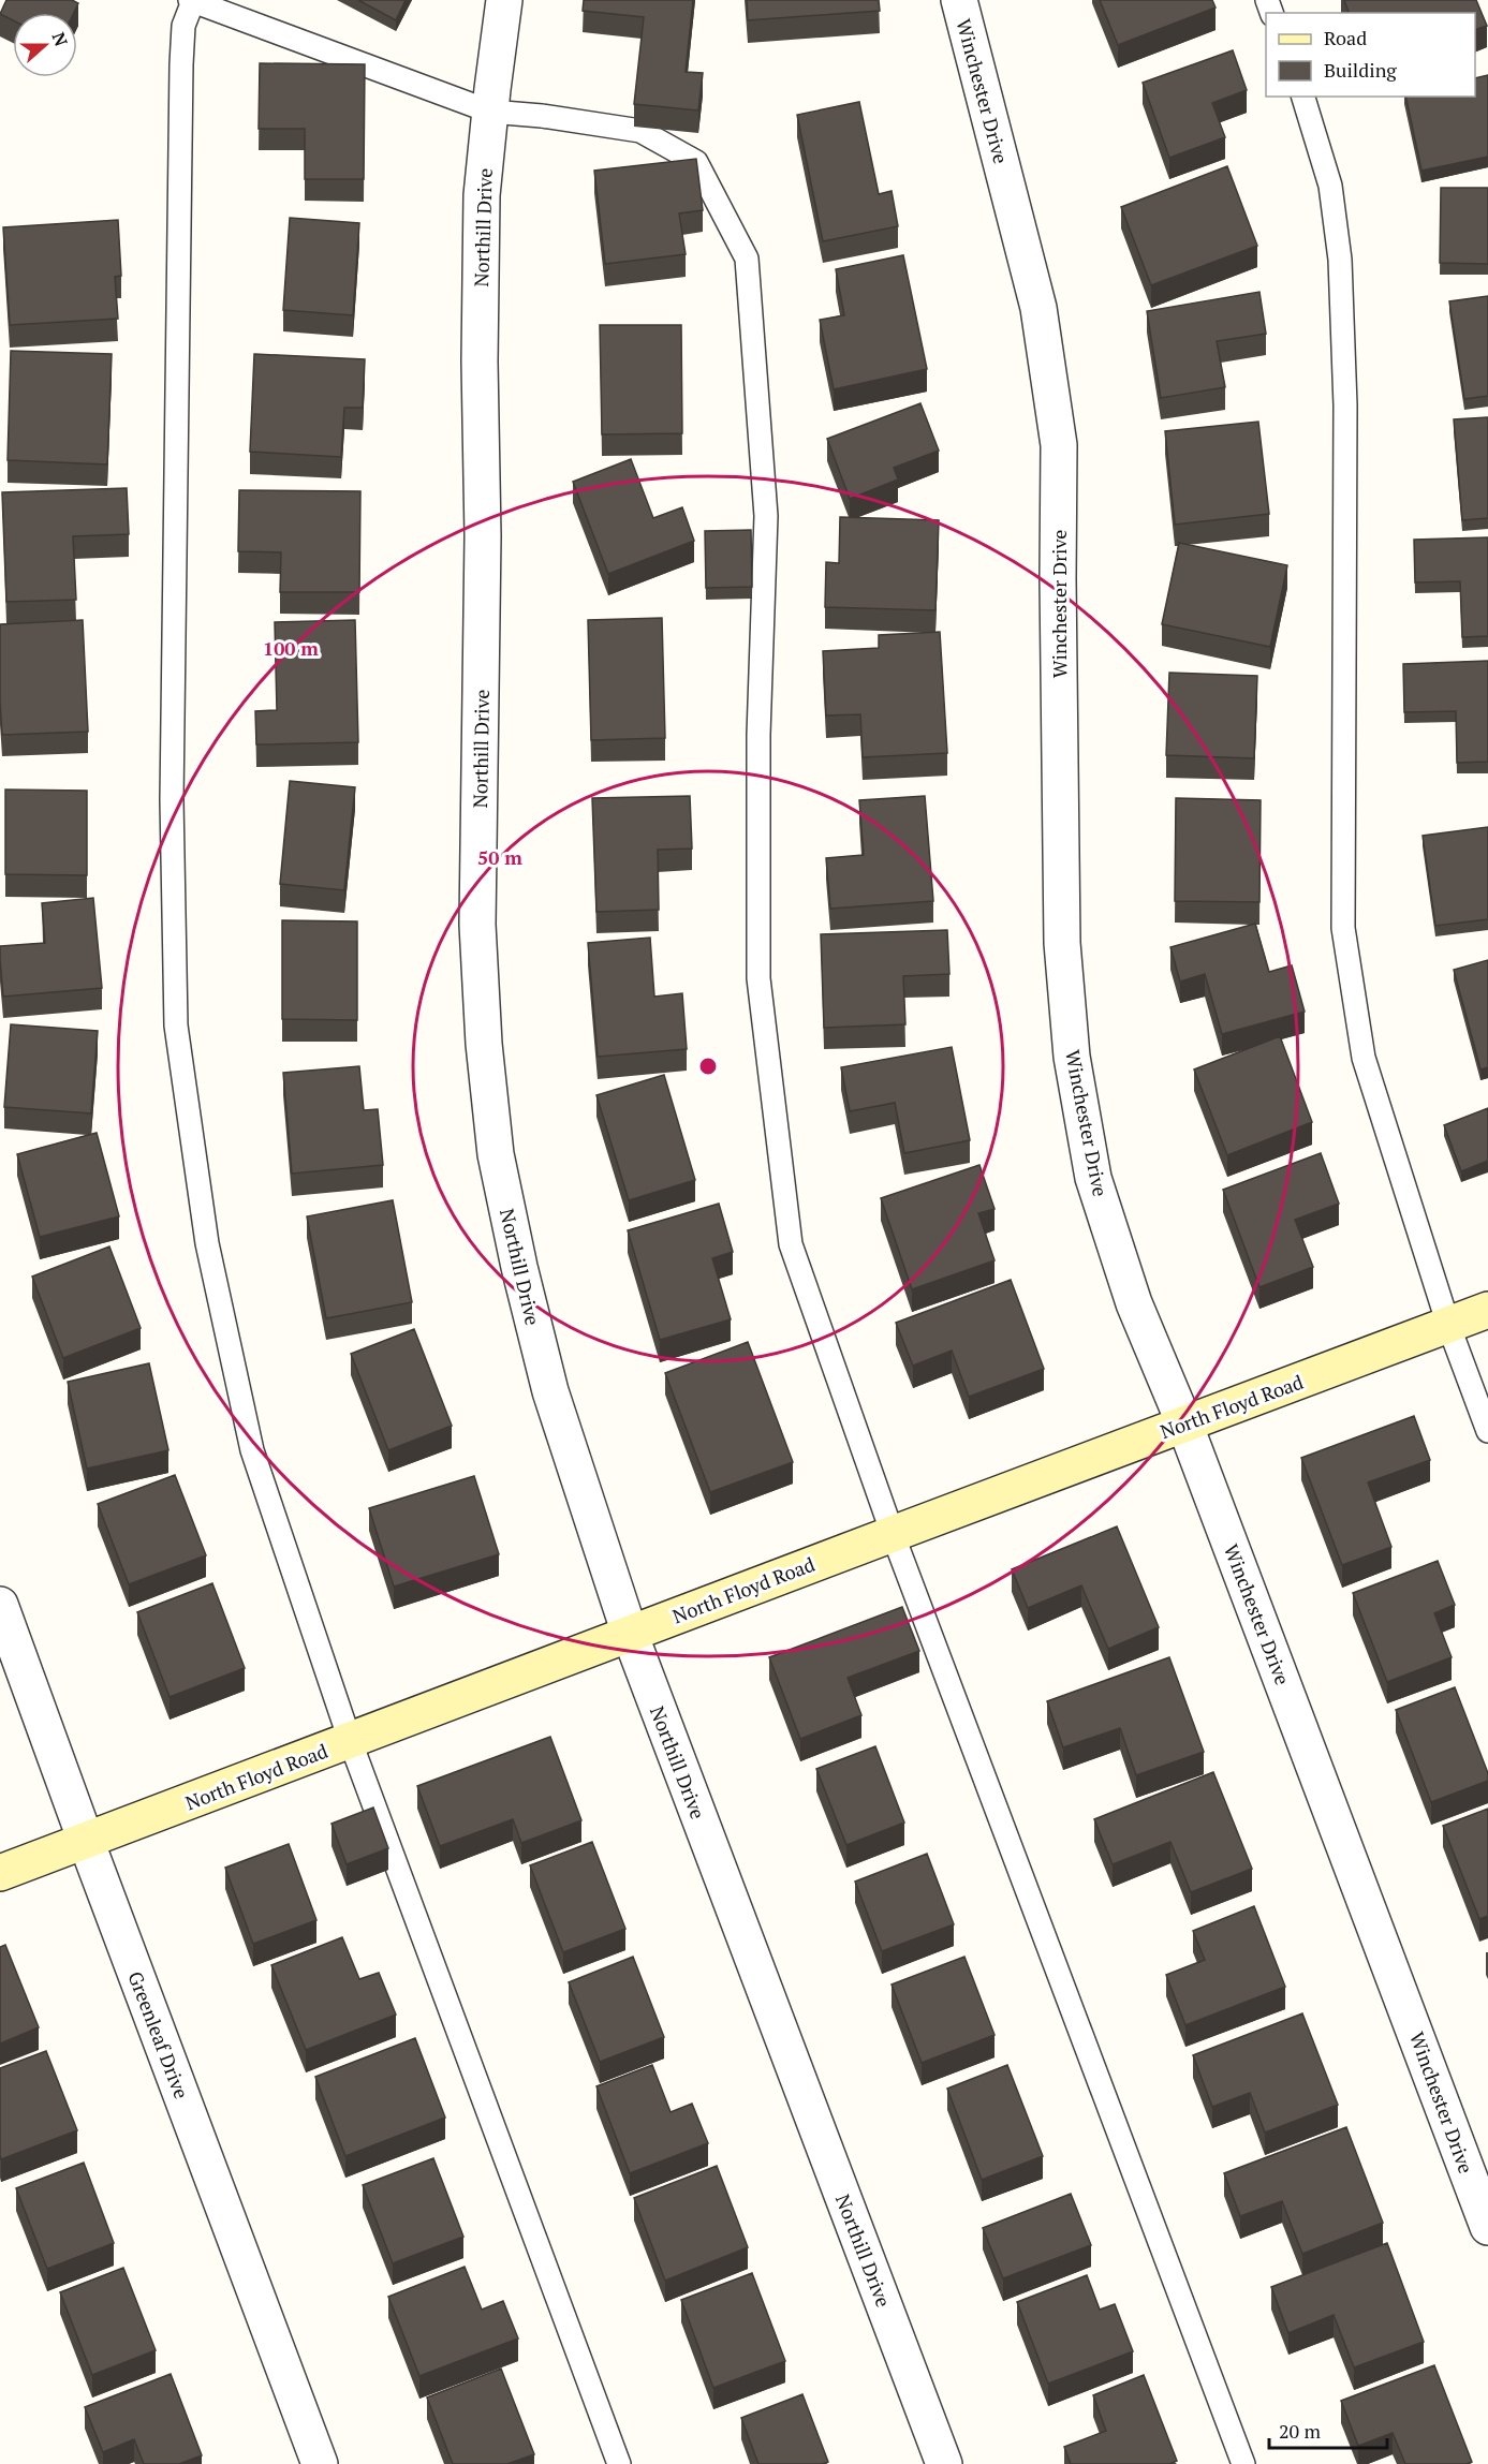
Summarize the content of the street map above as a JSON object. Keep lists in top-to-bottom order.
{
  "streets": {
    "street": [
      "Winchester Drive",
      "Northill Drive",
      "North Floyd Road",
      "Greenleaf Drive"
    ]
  },
  "crossings": [
    ["Winchester Drive", "North Floyd Road"],
    ["Northill Drive", "North Floyd Road"],
    ["North Floyd Road", "Greenleaf Drive"]
  ],
  "legend": ["Road", "Building"],
  "scale_bar": "20 m",
  "north": "right",
  "rings": ["100 m", "50 m"]
}
